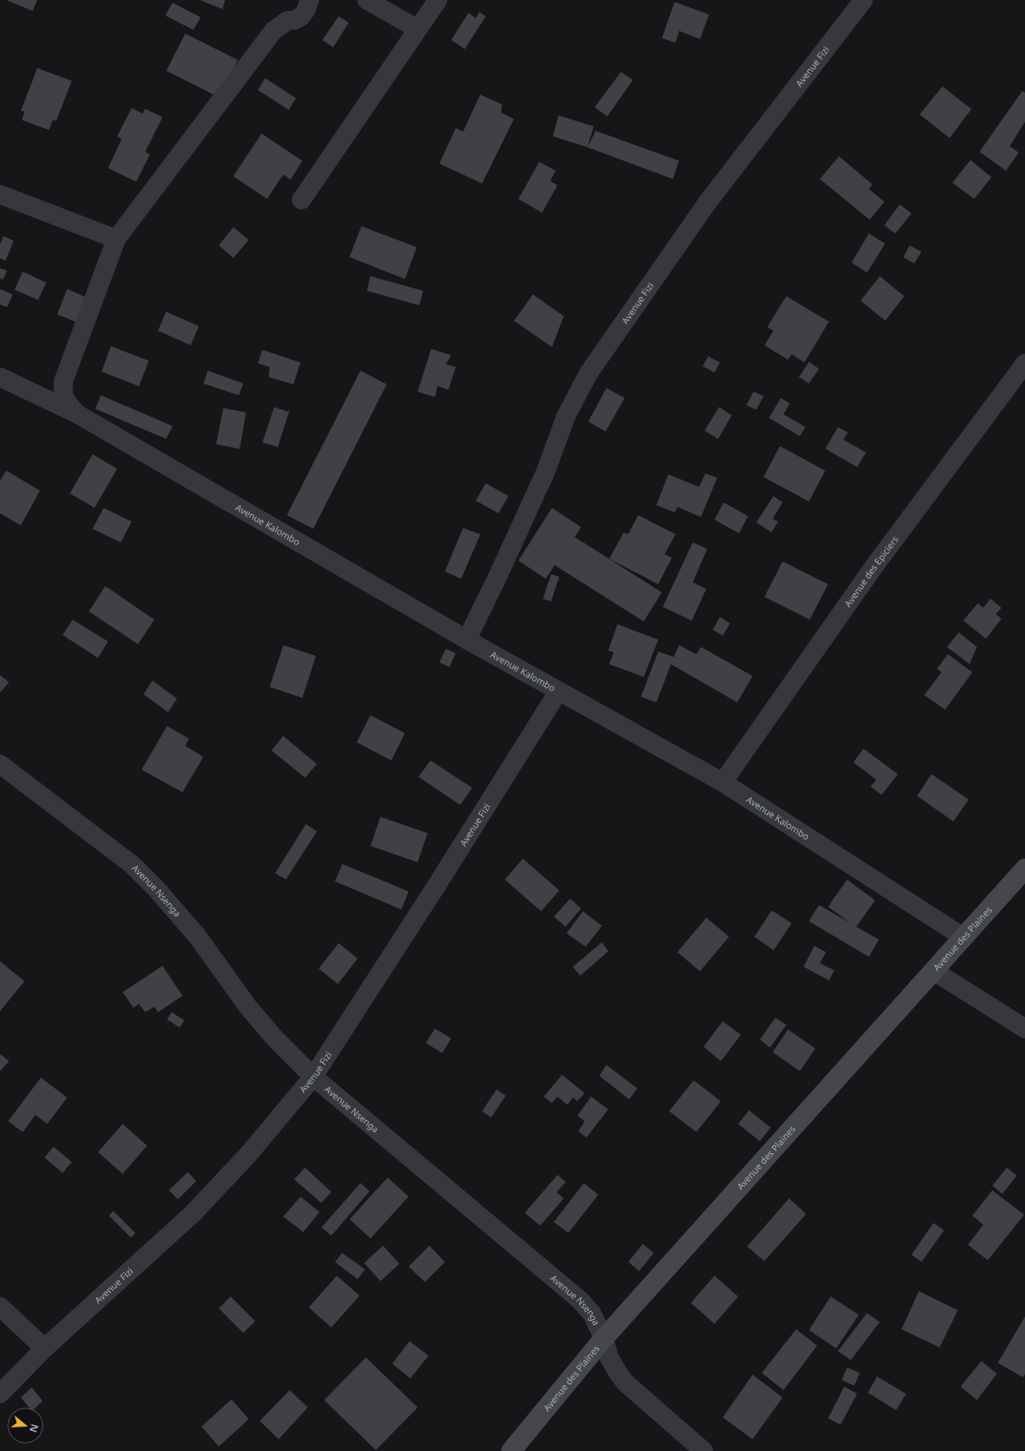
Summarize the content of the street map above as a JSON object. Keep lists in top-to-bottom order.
{
  "streets": {
    "street": [
      "Avenue Fizi",
      "Avenue Kalombo",
      "Avenue des Epiciers",
      "Avenue Nsenga",
      "Avenue des Plaines"
    ]
  },
  "crossings": [
    ["Avenue Fizi", "Avenue Kalombo"],
    ["Avenue Fizi", "Avenue Nsenga"],
    ["Avenue Kalombo", "Avenue des Epiciers"],
    ["Avenue Kalombo", "Avenue des Plaines"],
    ["Avenue Nsenga", "Avenue des Plaines"]
  ],
  "north": "right"
}
